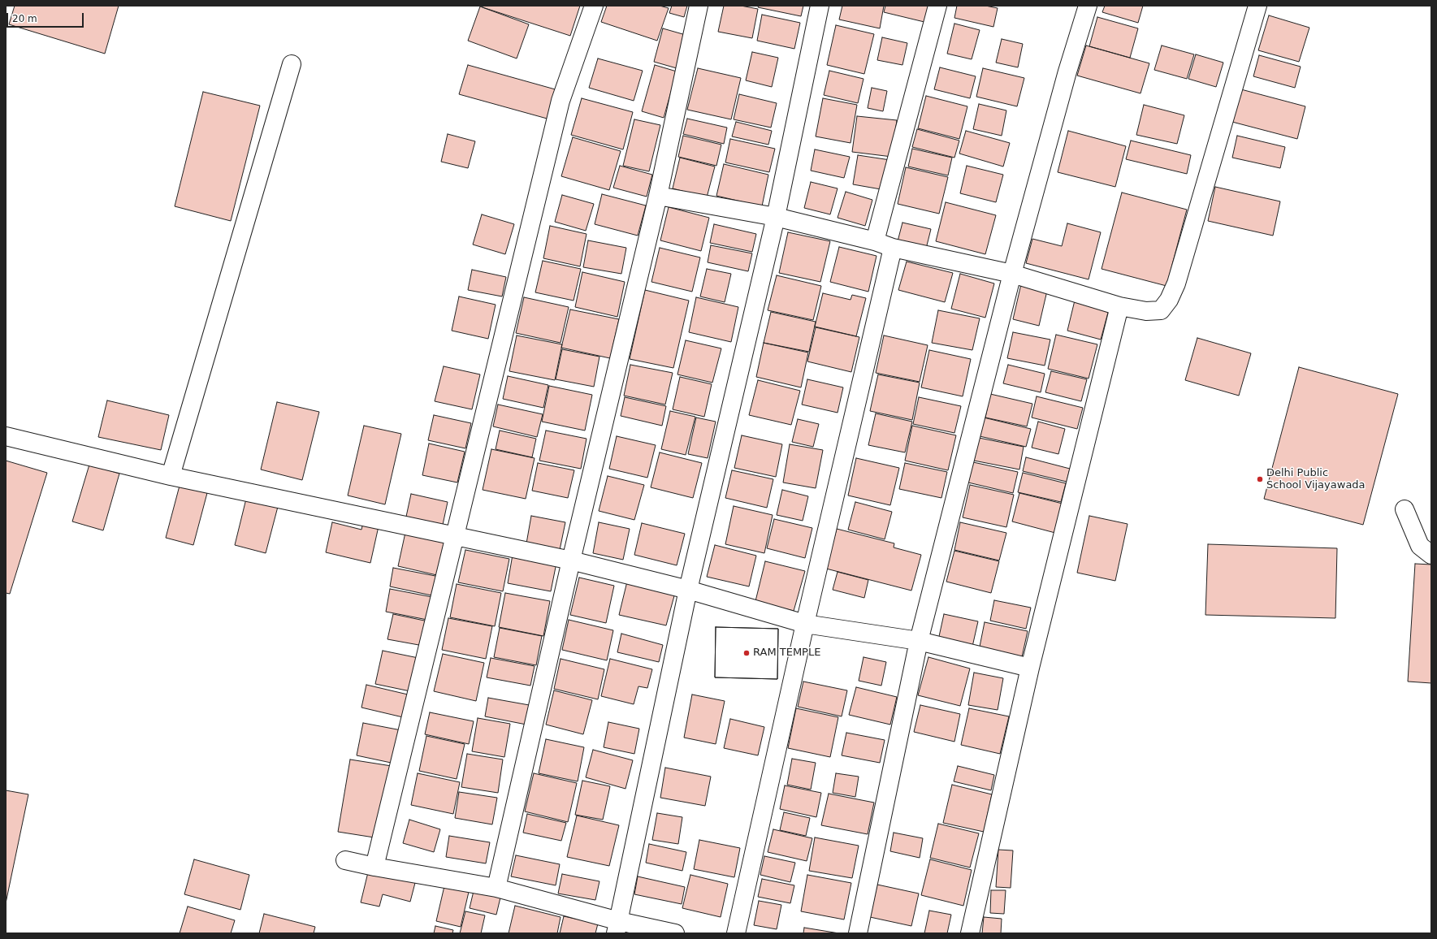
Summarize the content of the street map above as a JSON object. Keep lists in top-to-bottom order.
{
  "places": ["Delhi Public School Vijayawada", "RAM TEMPLE"],
  "scale_bar": "20 m"
}
